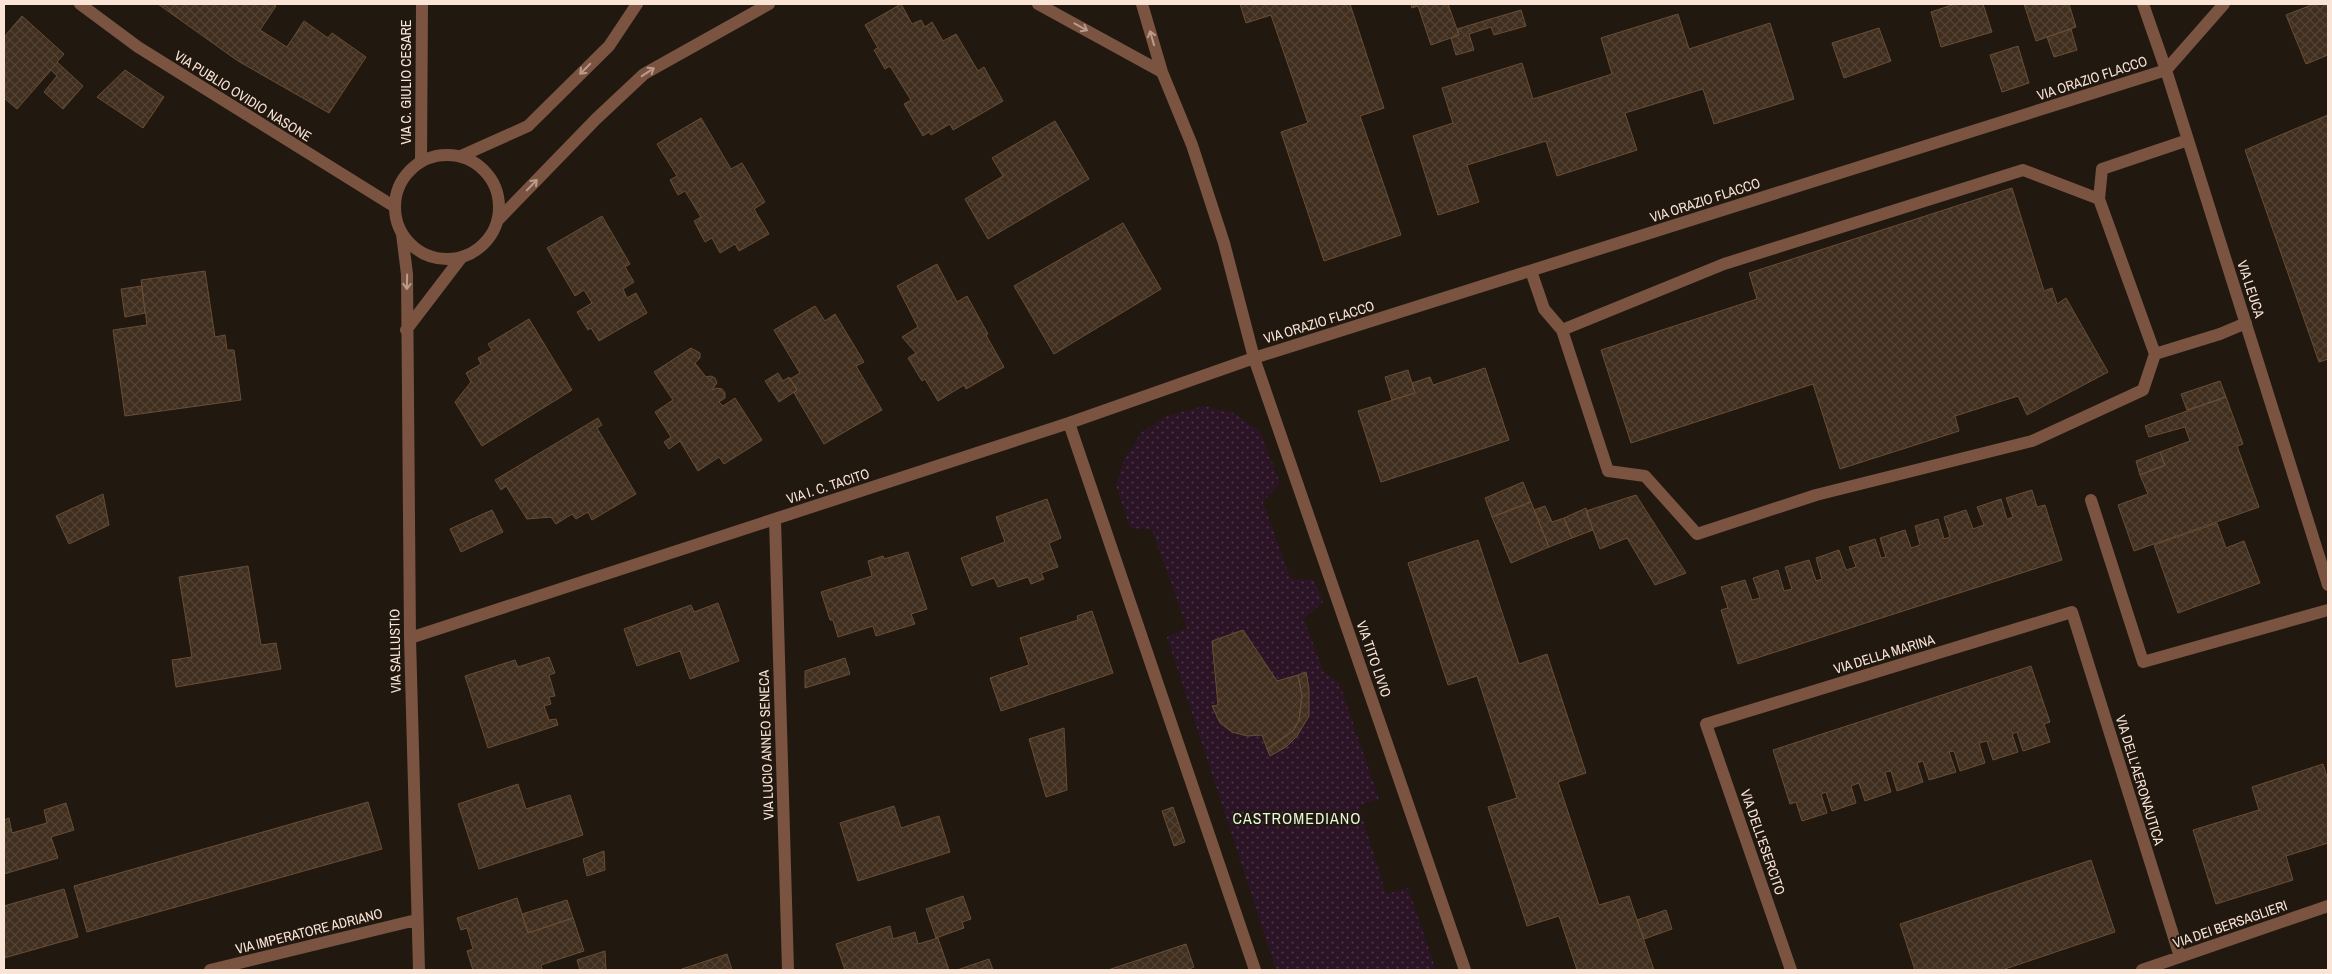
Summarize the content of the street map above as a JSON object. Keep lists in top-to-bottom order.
{
  "streets": {
    "street": [
      "VIA ORAZIO FLACCO",
      "VIA C. GIULIO CESARE",
      "VIA PUBLIO OVIDIO NASONE",
      "VIA LEUCA",
      "VIA I. C. TACITO",
      "VIA SALLUSTIO",
      "VIA DELLA MARINA",
      "VIA TITO LIVIO",
      "VIA LUCIO ANNEO SENECA",
      "VIA DELL'AERONAUTICA",
      "VIA DELL'ESERCITO",
      "VIA DEI BERSAGLIERI",
      "VIA IMPERATORE ADRIANO"
    ]
  },
  "crossings": [
    ["VIA ORAZIO FLACCO", "VIA LEUCA"],
    ["VIA ORAZIO FLACCO", "VIA I. C. TACITO"],
    ["VIA ORAZIO FLACCO", "VIA TITO LIVIO"],
    ["VIA C. GIULIO CESARE", "VIA PUBLIO OVIDIO NASONE"],
    ["VIA C. GIULIO CESARE", "VIA SALLUSTIO"],
    ["VIA PUBLIO OVIDIO NASONE", "VIA SALLUSTIO"],
    ["VIA I. C. TACITO", "VIA SALLUSTIO"],
    ["VIA I. C. TACITO", "VIA TITO LIVIO"],
    ["VIA I. C. TACITO", "VIA LUCIO ANNEO SENECA"],
    ["VIA SALLUSTIO", "VIA IMPERATORE ADRIANO"],
    ["VIA DELLA MARINA", "VIA DELL'AERONAUTICA"],
    ["VIA DELLA MARINA", "VIA DELL'ESERCITO"],
    ["VIA DELL'AERONAUTICA", "VIA DEI BERSAGLIERI"]
  ],
  "districts": ["CASTROMEDIANO"]
}
